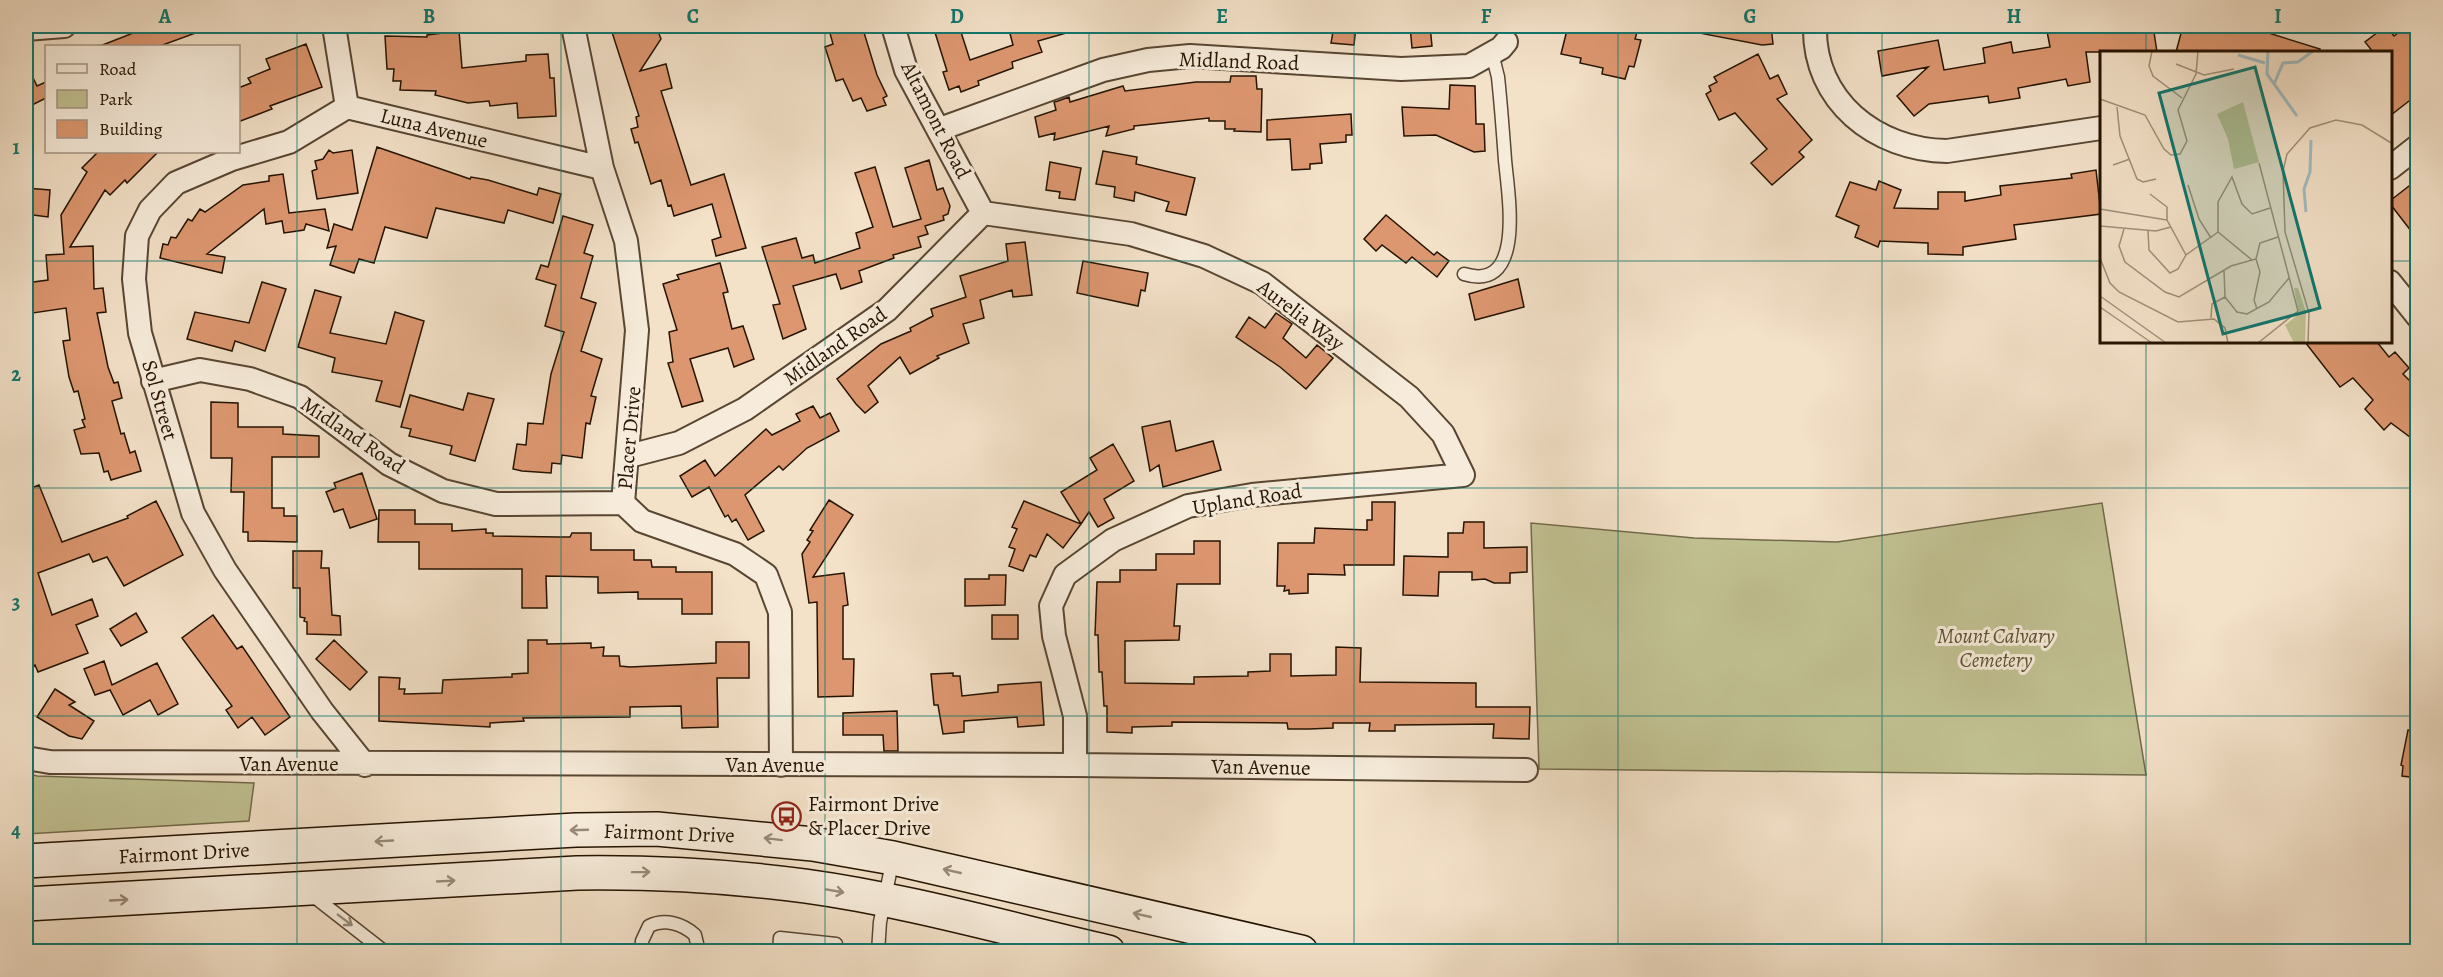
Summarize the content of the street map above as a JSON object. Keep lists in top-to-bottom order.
{
  "streets": {
    "main road": ["Fairmont Drive"],
    "street": [
      "Midland Road",
      "Altamont Road",
      "Luna Avenue",
      "Aurelia Way",
      "Sol Street",
      "Placer Drive",
      "Upland Road",
      "Van Avenue"
    ]
  },
  "crossings": [
    ["Midland Road", "Altamont Road"],
    ["Midland Road", "Aurelia Way"],
    ["Midland Road", "Sol Street"],
    ["Midland Road", "Placer Drive"],
    ["Altamont Road", "Aurelia Way"],
    ["Luna Avenue", "Sol Street"],
    ["Luna Avenue", "Placer Drive"],
    ["Aurelia Way", "Upland Road"],
    ["Sol Street", "Van Avenue"],
    ["Placer Drive", "Van Avenue"],
    ["Upland Road", "Van Avenue"]
  ],
  "parks": ["Mount Calvary Cemetery"],
  "places": {
    "bus stop": ["Fairmont Drive & Placer Drive"]
  },
  "legend": ["Road", "Park", "Building"],
  "grid": {
    "columns": [
      "A",
      "B",
      "C",
      "D",
      "E",
      "F",
      "G",
      "H",
      "I"
    ],
    "rows": [
      "1",
      "2",
      "3",
      "4"
    ]
  }
}
